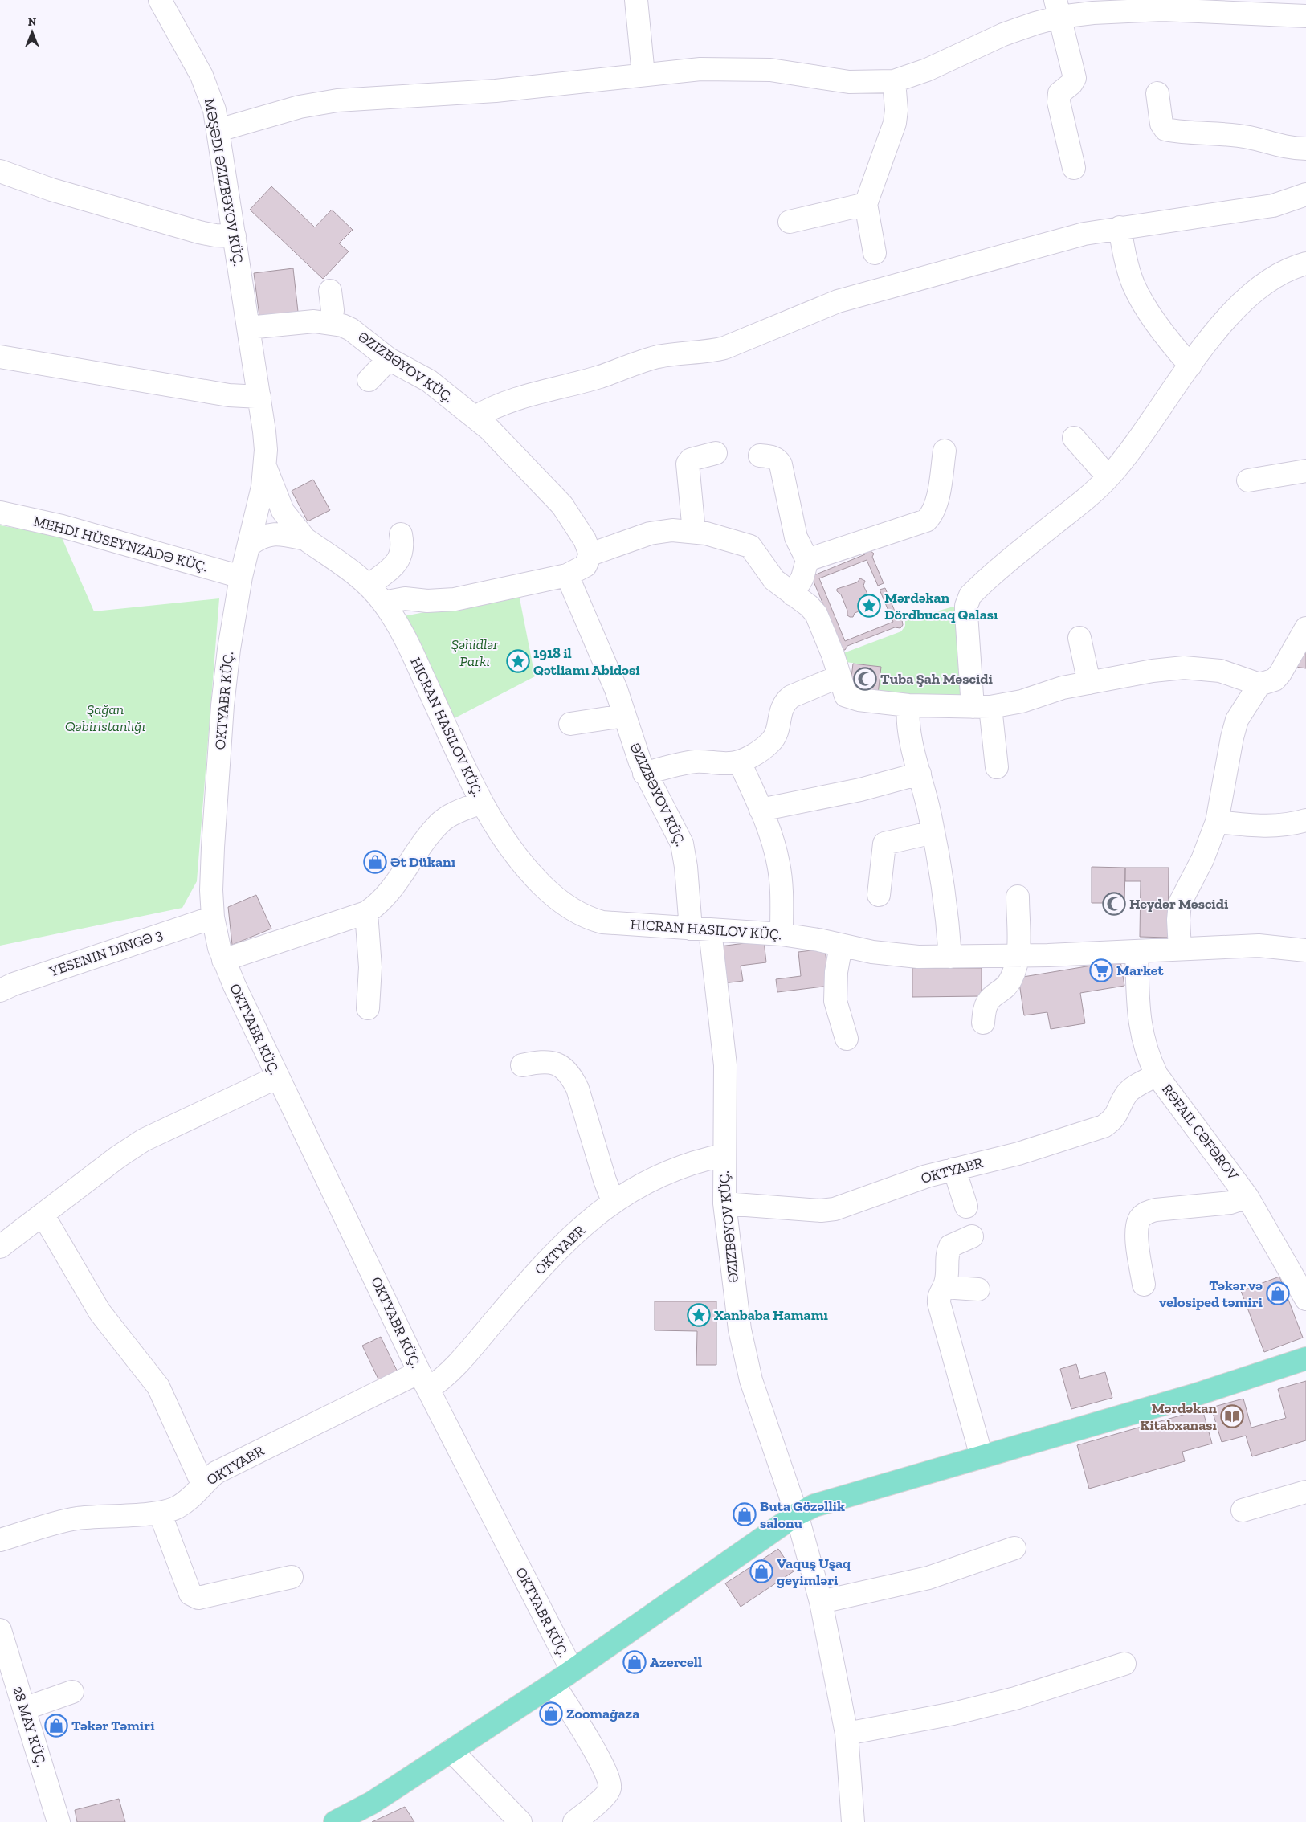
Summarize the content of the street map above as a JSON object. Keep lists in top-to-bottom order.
{
  "streets": {
    "street": [
      "MƏŞƏDI ƏZIZBƏYOV KÜÇ.",
      "ƏZIZBƏYOV KÜÇ.",
      "MEHDI HÜSEYNZADƏ KÜÇ.",
      "OKTYABR KÜÇ.",
      "HICRAN HASILOV KÜÇ.",
      "RƏFAIL CƏFƏROV",
      "OKTYABR",
      "28 MAY KÜÇ."
    ]
  },
  "crossings": [
    ["MƏŞƏDI ƏZIZBƏYOV KÜÇ.", "ƏZIZBƏYOV KÜÇ."],
    ["MƏŞƏDI ƏZIZBƏYOV KÜÇ.", "OKTYABR KÜÇ."],
    ["ƏZIZBƏYOV KÜÇ.", "OKTYABR KÜÇ."],
    ["ƏZIZBƏYOV KÜÇ.", "HICRAN HASILOV KÜÇ."],
    ["ƏZIZBƏYOV KÜÇ.", "OKTYABR"],
    ["MEHDI HÜSEYNZADƏ KÜÇ.", "OKTYABR KÜÇ."],
    ["OKTYABR KÜÇ.", "OKTYABR"],
    ["HICRAN HASILOV KÜÇ.", "RƏFAIL CƏFƏROV"],
    ["RƏFAIL CƏFƏROV", "OKTYABR"]
  ],
  "parks": ["Şəhidlər Parkı", "Şağan Qəbiristanlığı"],
  "places": {
    "place": ["Mərdəkan Dördbucaq Qalası", "1918 il Qətliamı Abidəsi", "Xanbaba Hamamı"],
    "mosque": ["Tuba Şah Məscidi", "Heydər Məscidi"],
    "shop": [
      "Ət Dükanı",
      "Təkər və velosiped təmiri",
      "Buta Gözəllik salonu",
      "Vaquş Uşaq geyimləri",
      "Azercell",
      "Zoomağaza",
      "Təkər Təmiri"
    ],
    "supermarket": ["Market"],
    "library": ["Mərdəkan Kitabxanası"]
  },
  "north": "top"
}
